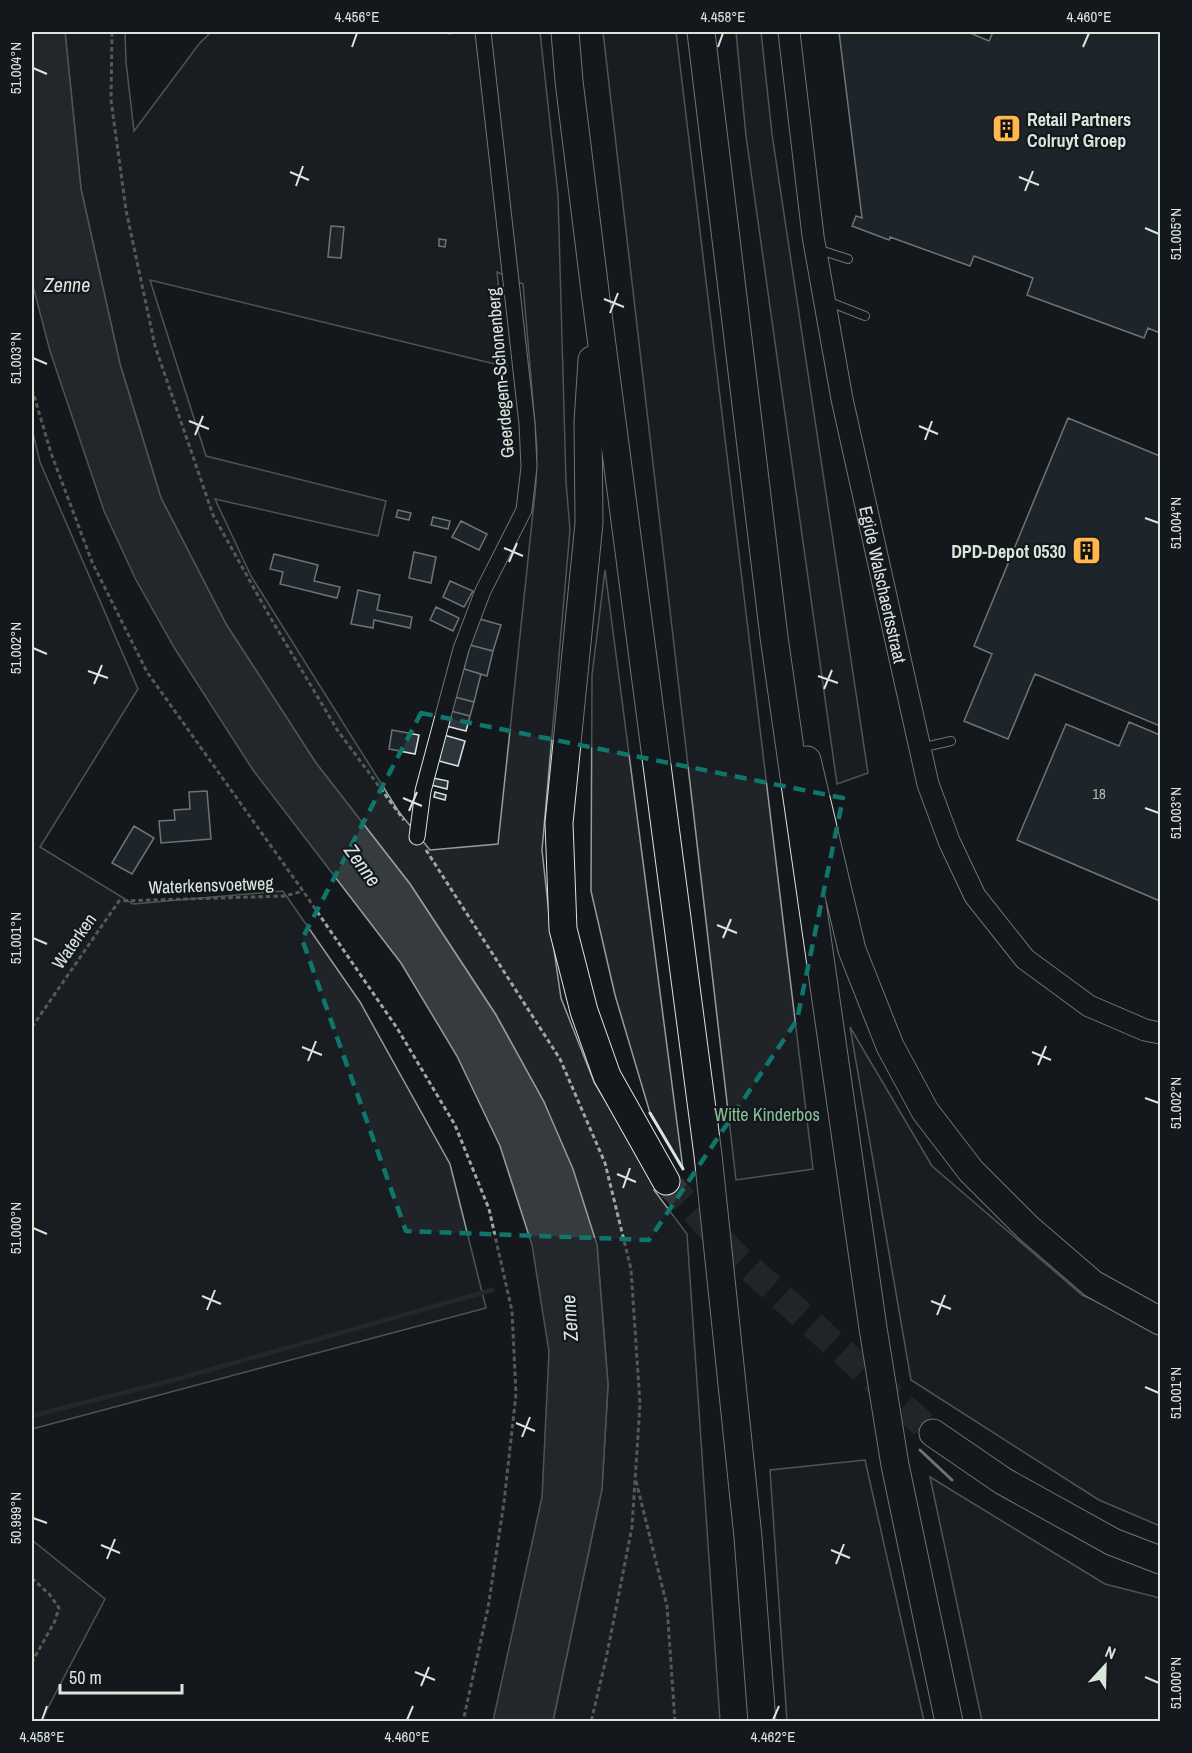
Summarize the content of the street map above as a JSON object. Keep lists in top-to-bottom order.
{
  "streets": {
    "main road": ["Egide Walschaertsstraat"],
    "street": ["Geerdegem-Schonenberg"],
    "path": ["Waterkensvoetweg", "Waterken"]
  },
  "crossings": [
    ["Waterkensvoetweg", "Waterken"]
  ],
  "water": ["Zenne"],
  "parks": ["Witte Kinderbos"],
  "places": {
    "building": ["Retail Partners Colruyt Groep", "DPD-Depot 0530"]
  },
  "house_numbers": ["18"],
  "scale_bar": "50 m",
  "north": "top",
  "coordinates": [
    "4.456°E",
    "4.458°E",
    "4.460°E",
    "51.004°N",
    "51.005°N",
    "51.003°N",
    "51.002°N",
    "51.001°N",
    "51.000°N",
    "50.999°N",
    "4.462°E"
  ]
}
